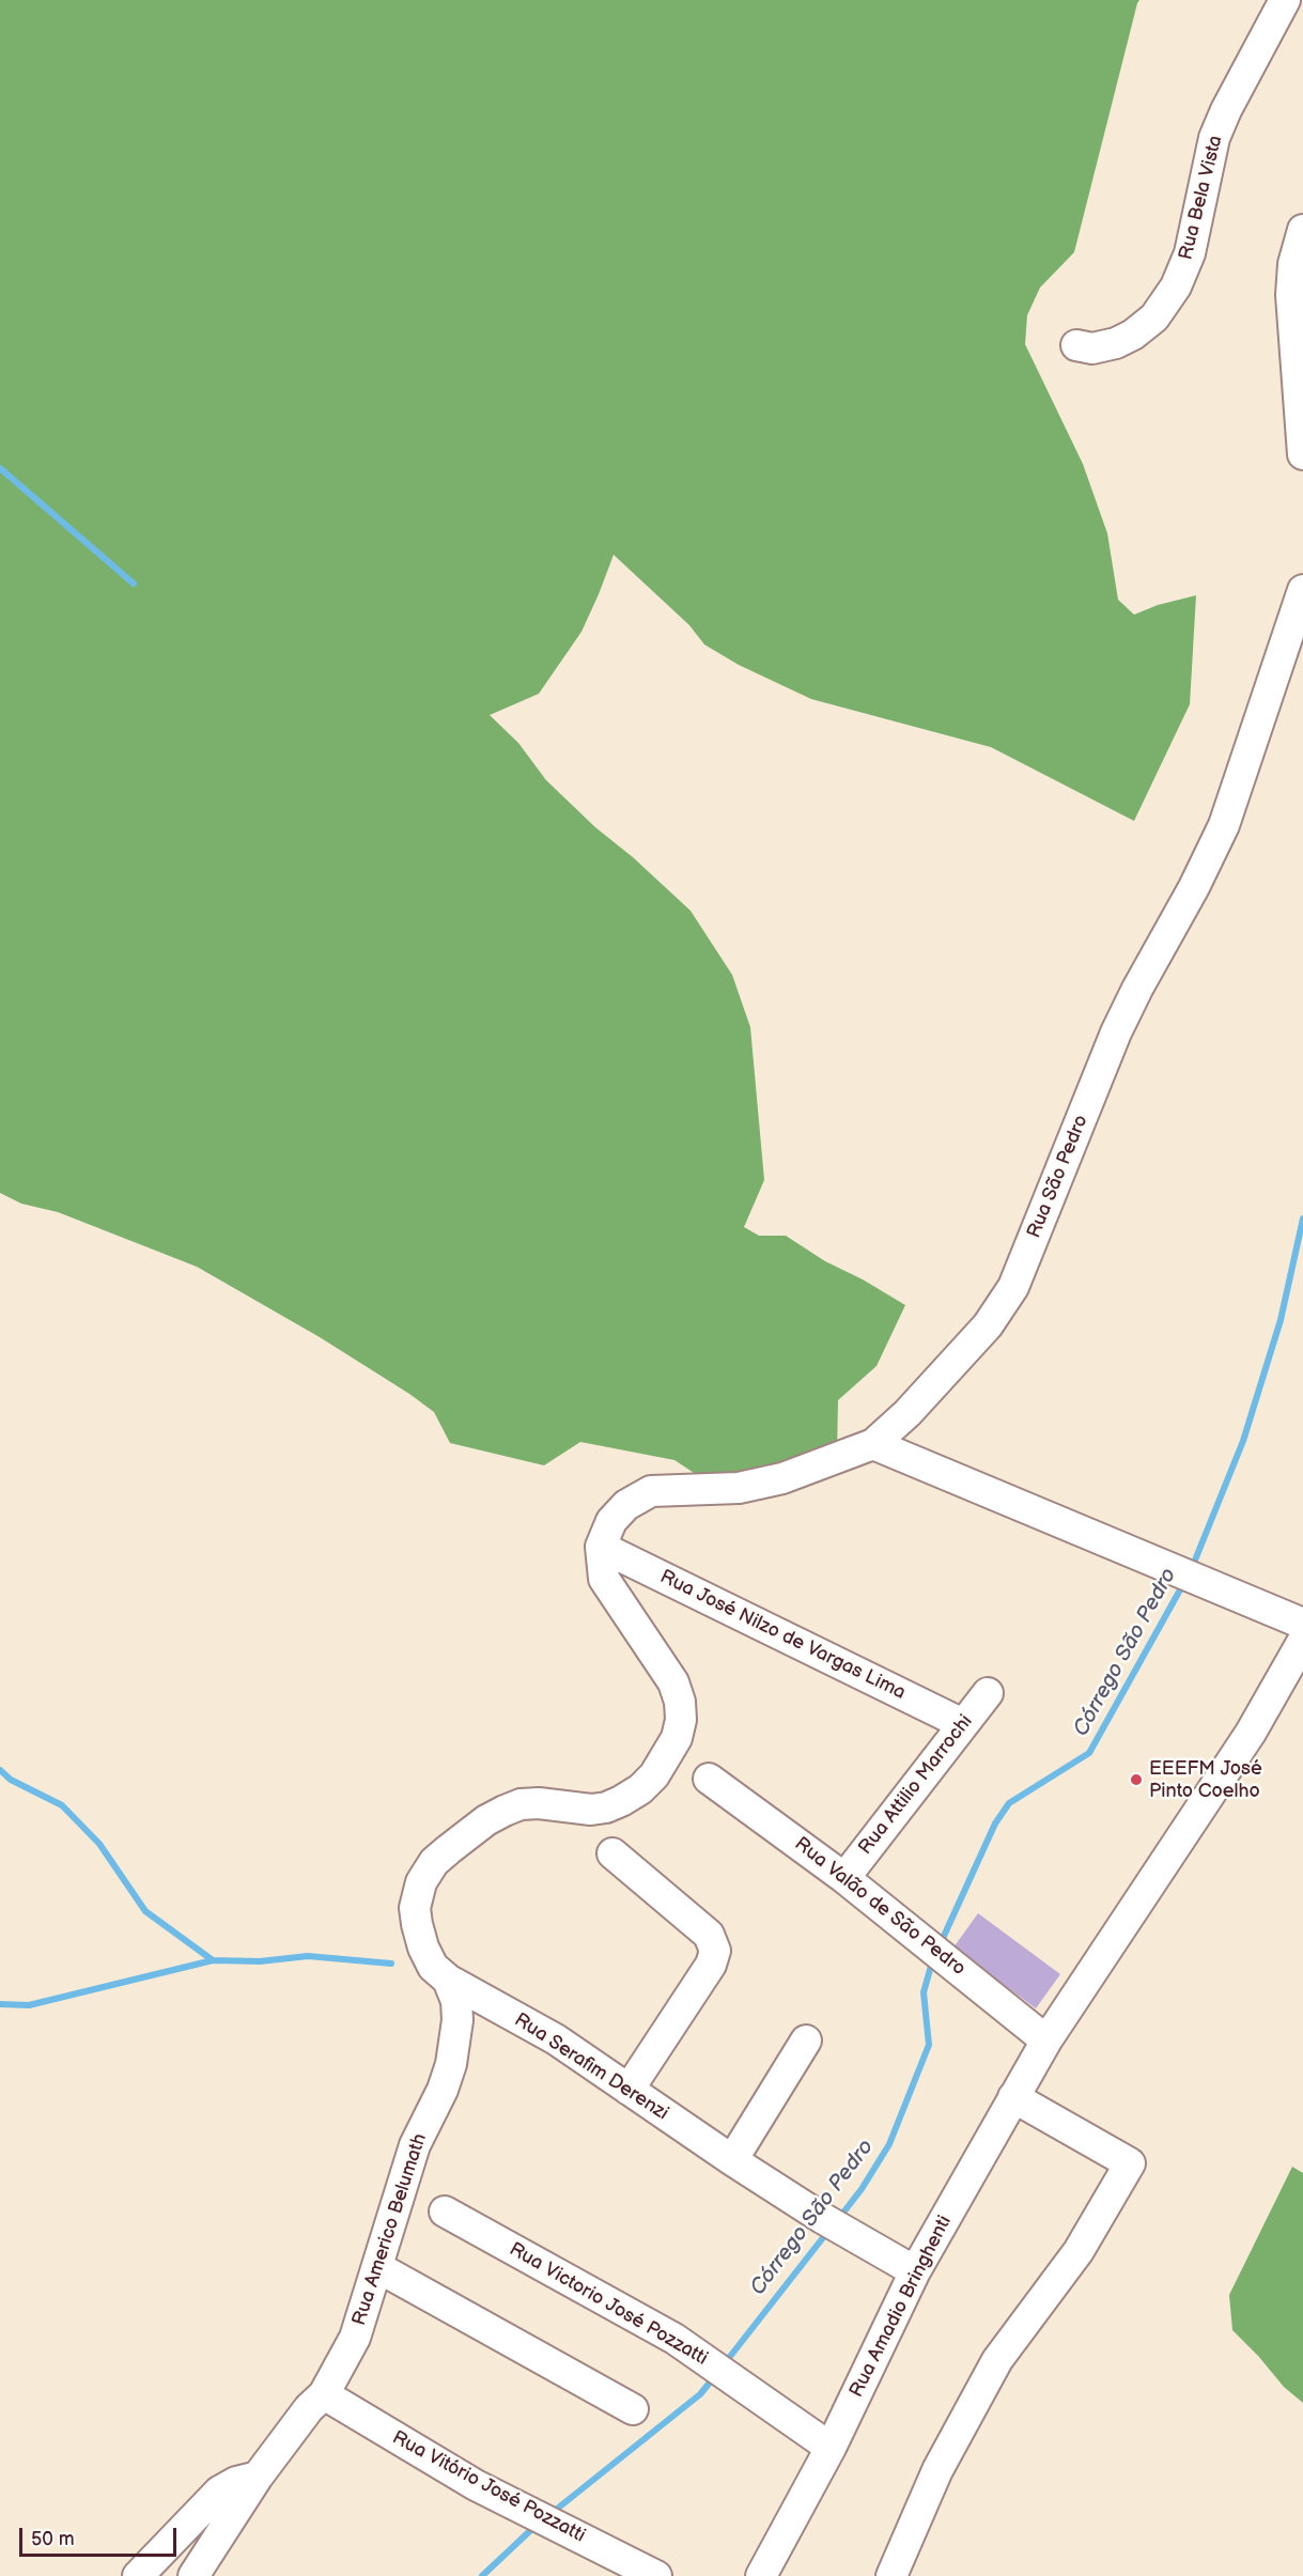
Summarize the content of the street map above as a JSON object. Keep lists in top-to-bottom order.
{
  "streets": {
    "street": [
      "Rua Bela Vista",
      "Rua São Pedro",
      "Rua José Nilzo de Vargas Lima",
      "Rua Attilio Marrochi",
      "Rua Valão de São Pedro",
      "Rua Serafim Derenzi",
      "Rua Americo Belumath",
      "Rua Victorio José Pozzatti",
      "Rua Amadio Bringhenti",
      "Rua Vitório José Pozzatti"
    ]
  },
  "crossings": [
    ["Rua São Pedro", "Rua José Nilzo de Vargas Lima"],
    ["Rua São Pedro", "Rua Americo Belumath"],
    ["Rua José Nilzo de Vargas Lima", "Rua Attilio Marrochi"],
    ["Rua José Nilzo de Vargas Lima", "Rua Americo Belumath"],
    ["Rua Attilio Marrochi", "Rua Valão de São Pedro"],
    ["Rua Valão de São Pedro", "Rua Amadio Bringhenti"],
    ["Rua Serafim Derenzi", "Rua Americo Belumath"],
    ["Rua Serafim Derenzi", "Rua Amadio Bringhenti"],
    ["Rua Americo Belumath", "Rua Vitório José Pozzatti"],
    ["Rua Victorio José Pozzatti", "Rua Amadio Bringhenti"]
  ],
  "water": ["Córrego São Pedro"],
  "places": ["EEEFM José Pinto Coelho"],
  "scale_bar": "50 m"
}
